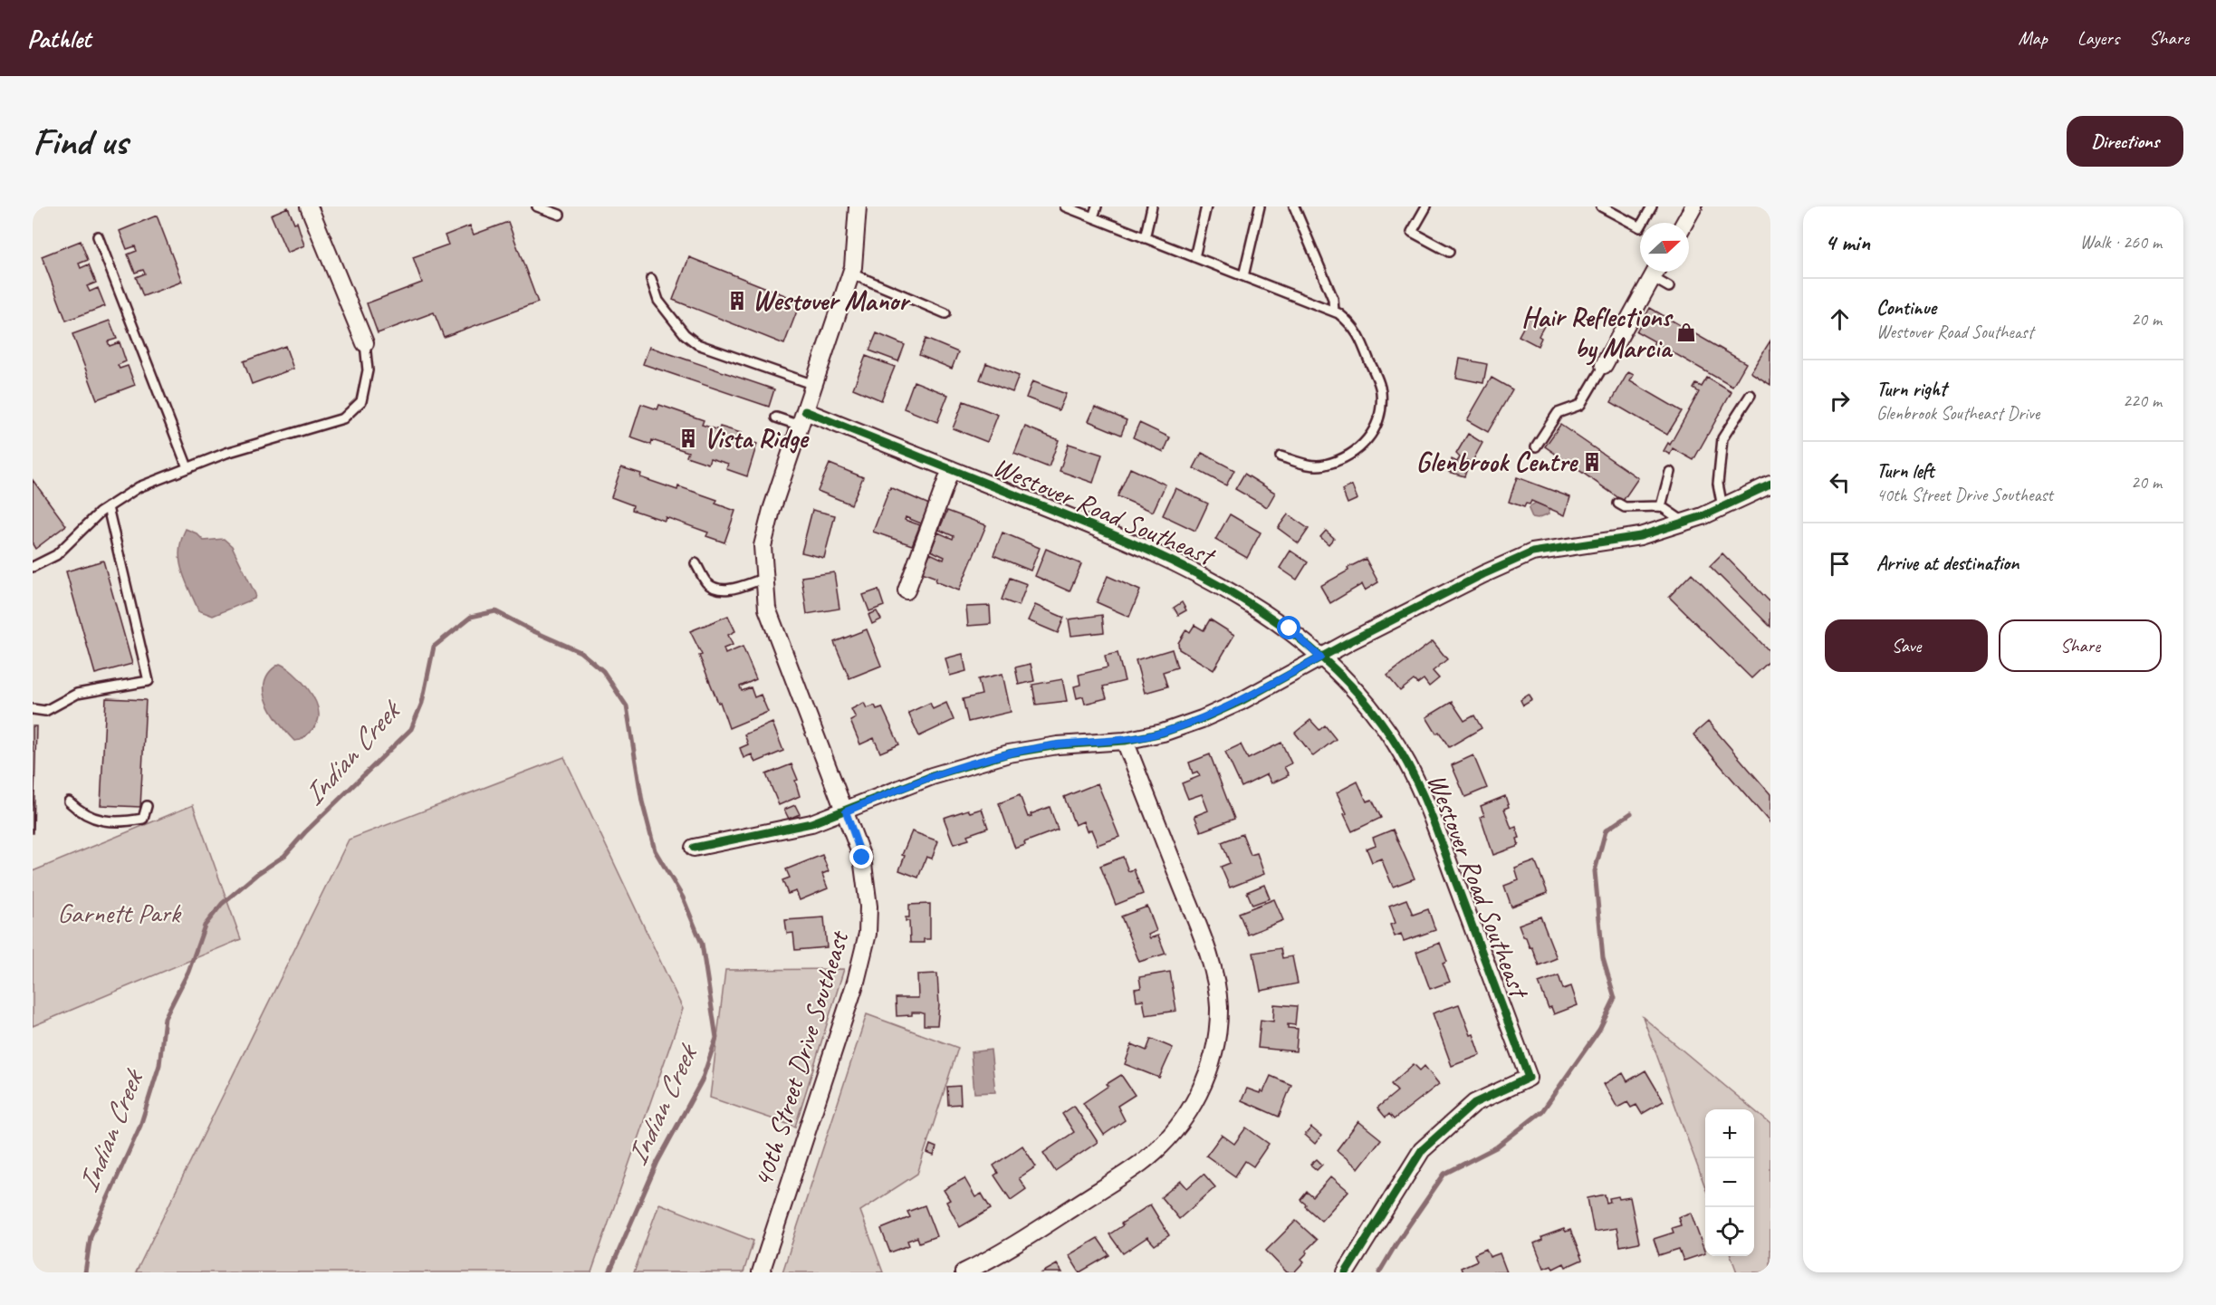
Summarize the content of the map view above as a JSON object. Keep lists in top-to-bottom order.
{
  "streets": {
    "street": ["Westover Road Southeast", "40th Street Drive Southeast"]
  },
  "crossings": [
    ["Westover Road Southeast", "40th Street Drive Southeast"]
  ],
  "water": ["Indian Creek"],
  "parks": ["Garnett Park"],
  "places": {
    "building": ["Westover Manor", "Vista Ridge", "Glenbrook Centre"],
    "shop": ["Hair Reflections by Marcia"]
  },
  "north": "right",
  "page": {
    "header": "Pathlet",
    "nav": ["Map", "Layers", "Share"],
    "buttons": [
      "Directions",
      ["Save", "Share"]
    ],
    "title": "Find us",
    "heading": ["4 min", "Walk · 260 m"],
    "list": [
      ["Continue", "Westover Road Southeast", "20 m"],
      ["Turn right", "Glenbrook Southeast Drive", "220 m"],
      ["Turn left", "40th Street Drive Southeast", "20 m"],
      "Arrive at destination"
    ],
    "map_buttons": ["+", "−"]
  }
}
